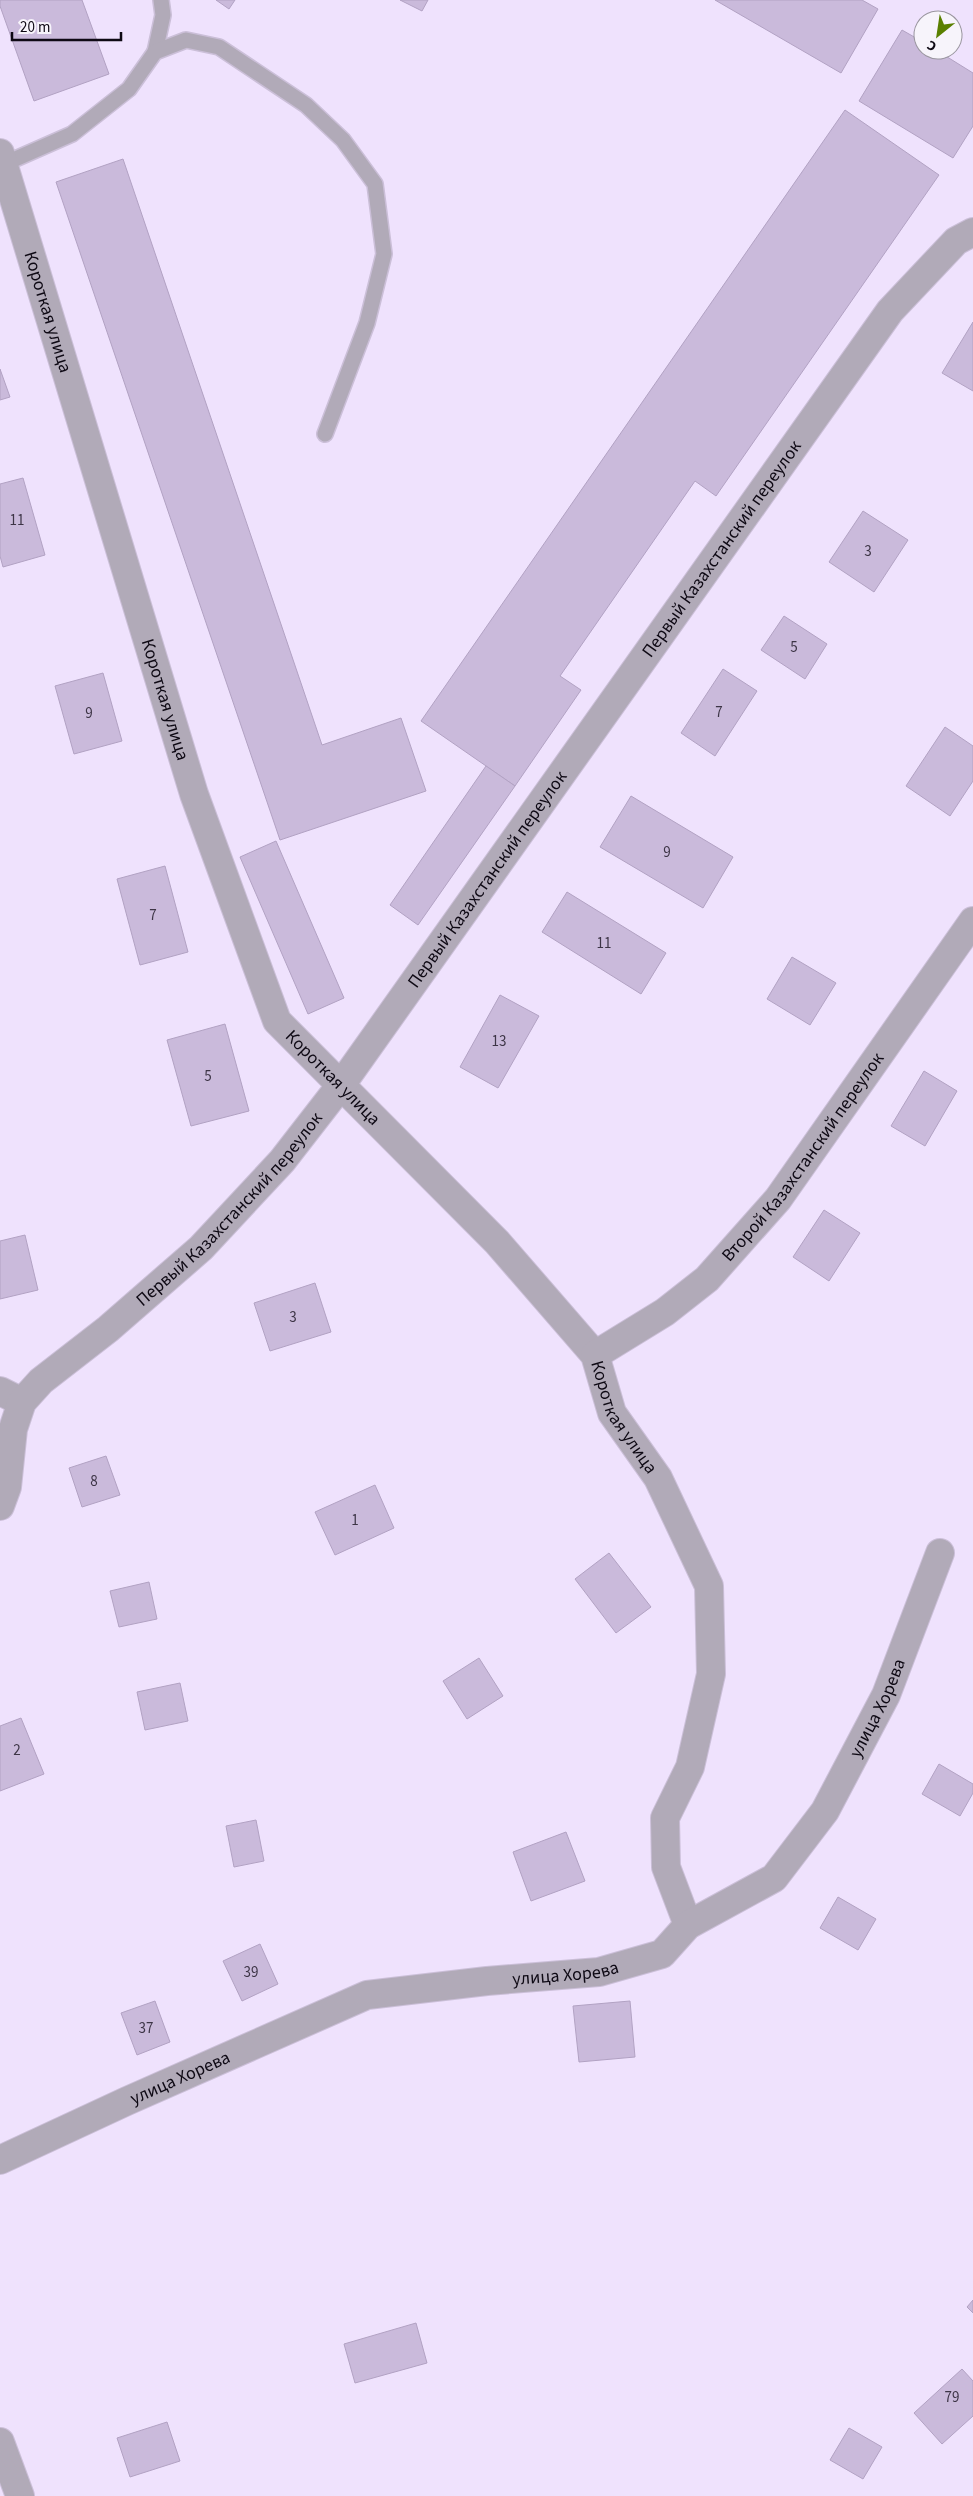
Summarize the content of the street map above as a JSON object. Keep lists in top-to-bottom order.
{
  "streets": {
    "street": [
      "Короткая улица",
      "Первый Казахстанский переулок",
      "Второй Казахстанский переулок",
      "улица Хорева"
    ]
  },
  "crossings": [
    ["Короткая улица", "Первый Казахстанский переулок"],
    ["Короткая улица", "Второй Казахстанский переулок"],
    ["Короткая улица", "улица Хорева"]
  ],
  "house_numbers": [
    "11",
    "3",
    "5",
    "7",
    "9",
    "9",
    "7",
    "11",
    "13",
    "5",
    "3",
    "8",
    "1",
    "2",
    "39",
    "37",
    "79"
  ],
  "scale_bar": "20 m",
  "north": "bottom left"
}
